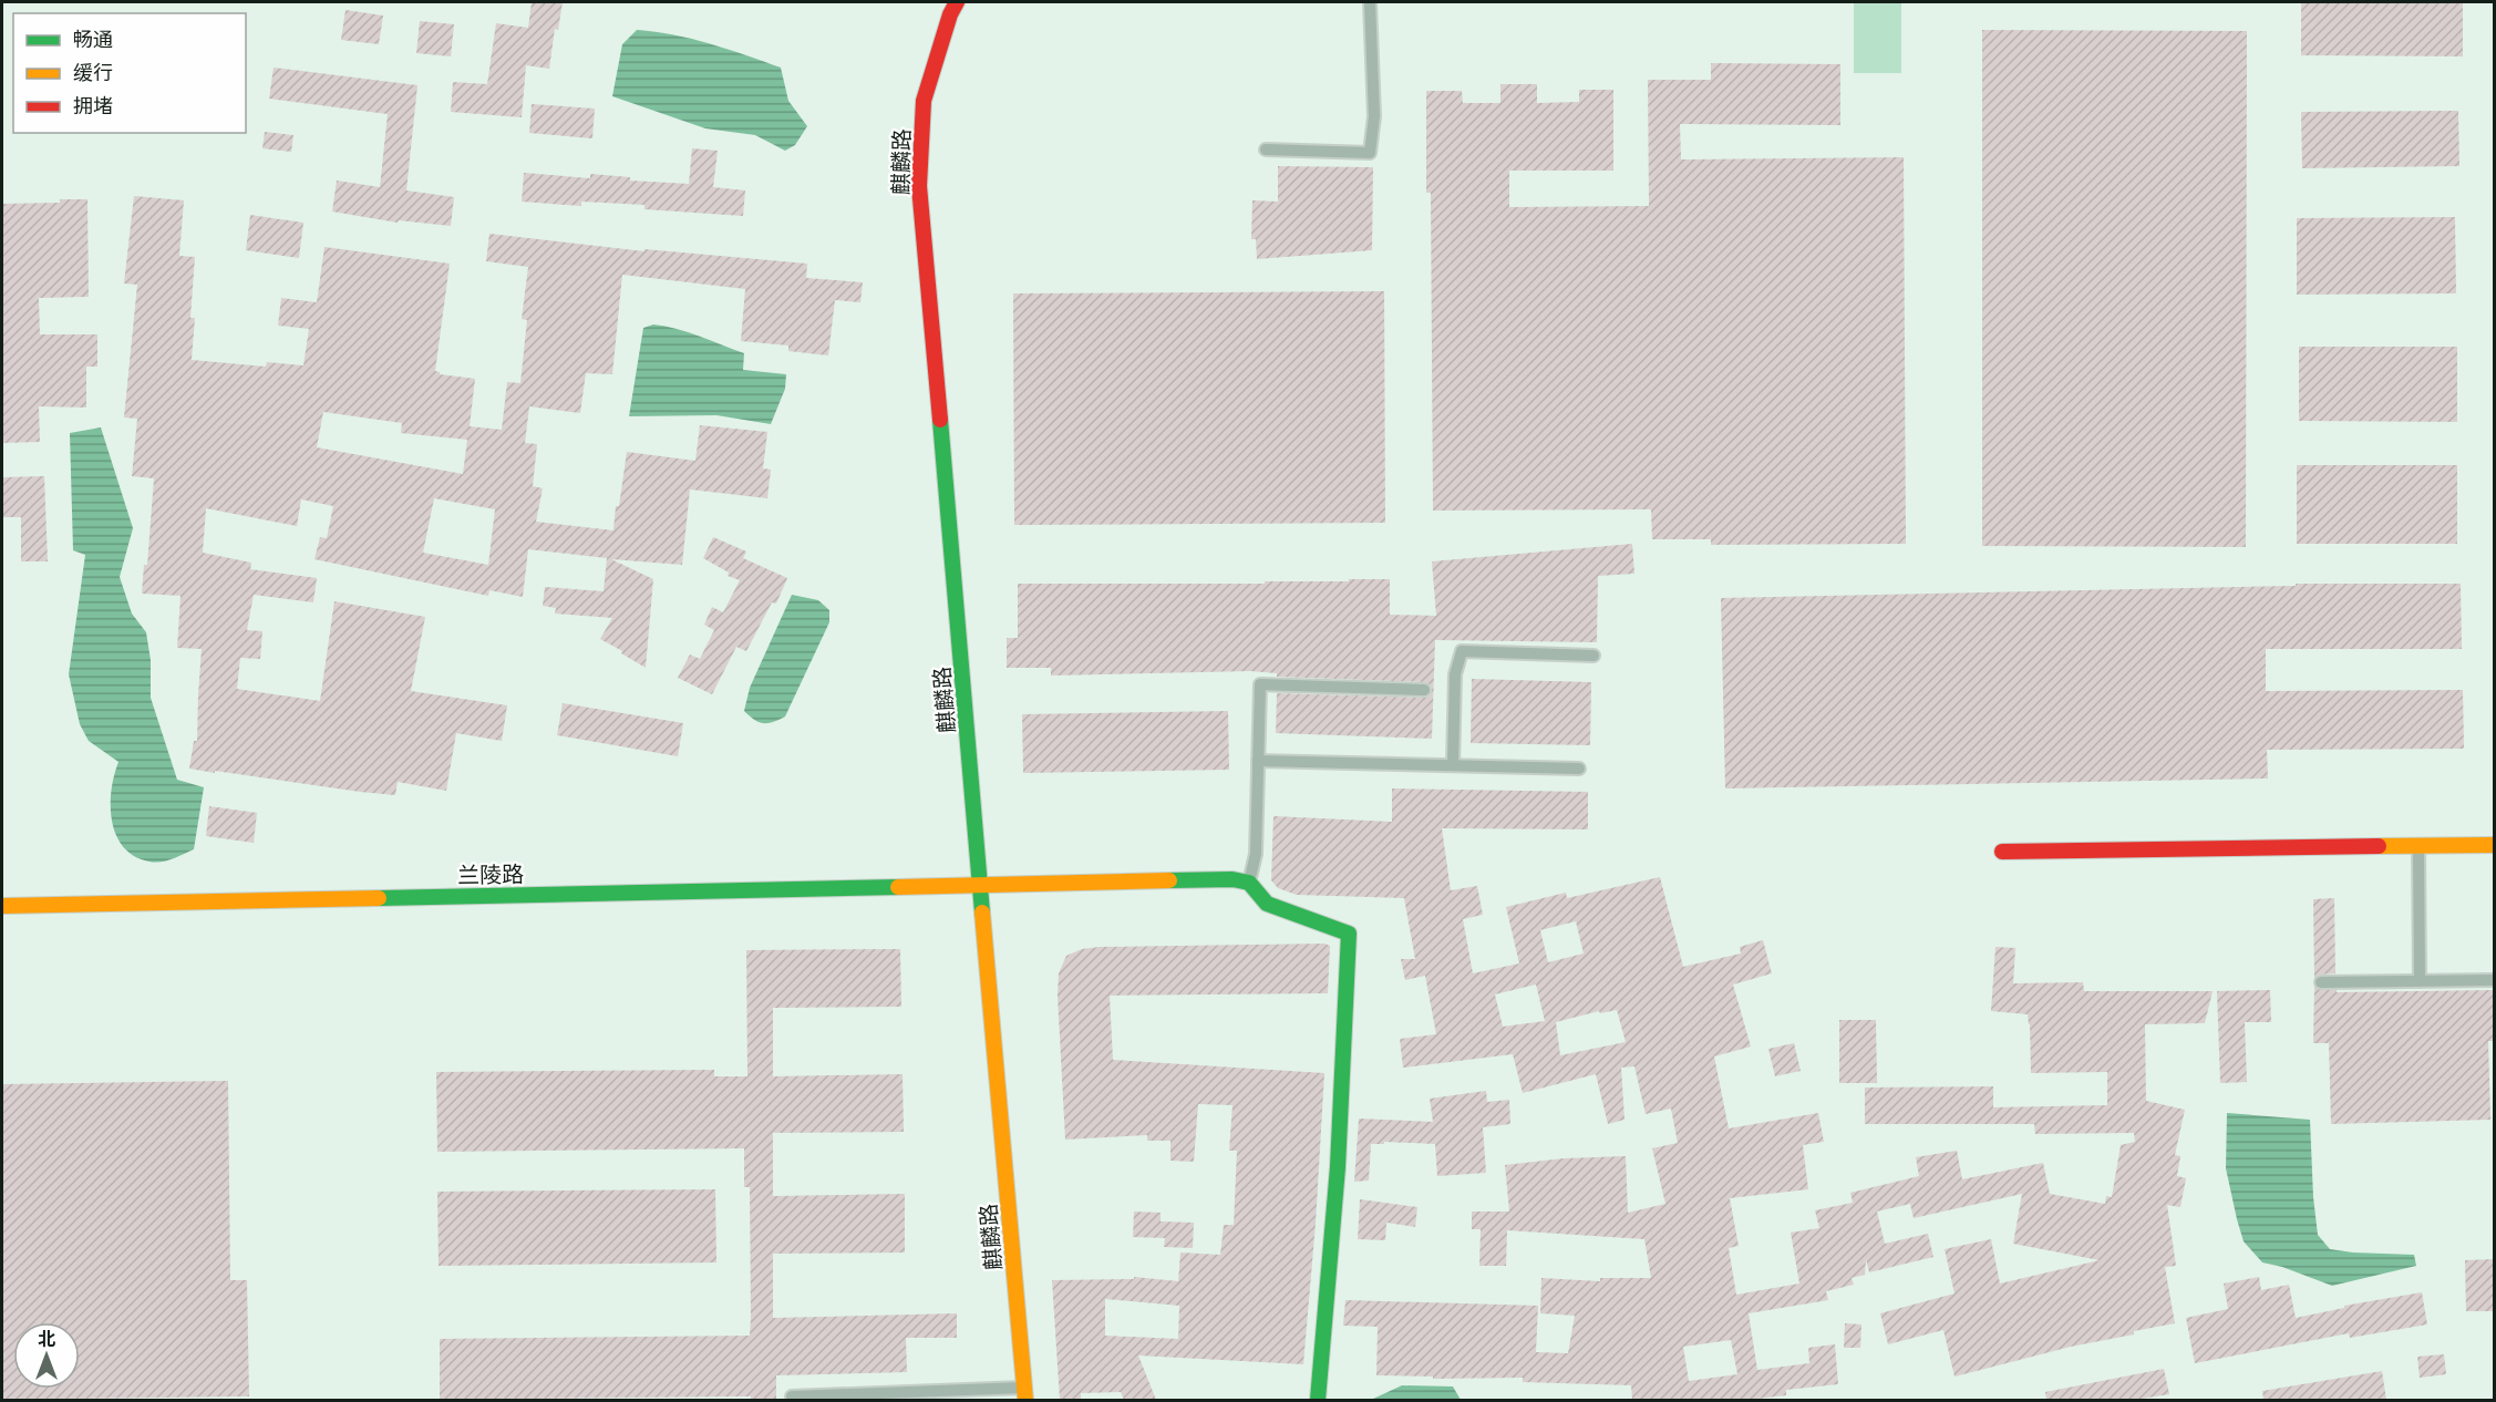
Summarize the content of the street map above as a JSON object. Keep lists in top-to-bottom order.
{
  "streets": {
    "street": ["麒麟路", "兰陵路"]
  },
  "crossings": [
    ["麒麟路", "兰陵路"]
  ],
  "legend": ["畅通", "缓行", "拥堵"],
  "north": "top"
}
